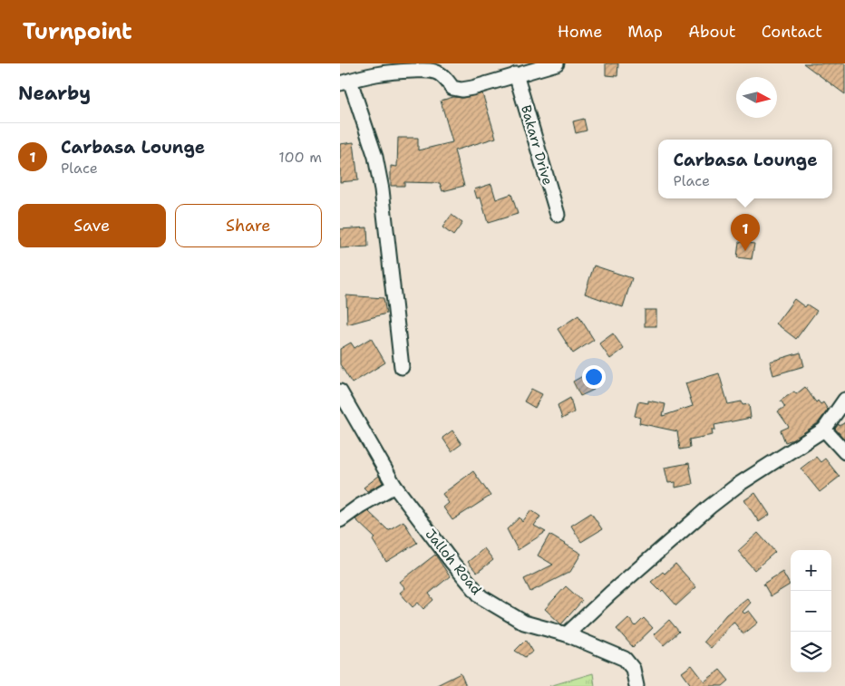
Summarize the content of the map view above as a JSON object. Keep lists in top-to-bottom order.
{
  "streets": {
    "street": ["Bakarr Drive", "Jalloh Road"]
  },
  "north": "right",
  "page": {
    "header": "Turnpoint",
    "nav": [
      "Home",
      "Map",
      "About",
      "Contact"
    ],
    "heading": "Nearby",
    "list": [
      {
        "mark": "1",
        "name": "Carbasa Lounge",
        "note": "Place",
        "value": "100 m"
      }
    ],
    "popup": ["Carbasa Lounge", "Place"],
    "buttons": ["Save", "Share"],
    "pins": "1",
    "map_buttons": ["+", "−"]
  }
}
